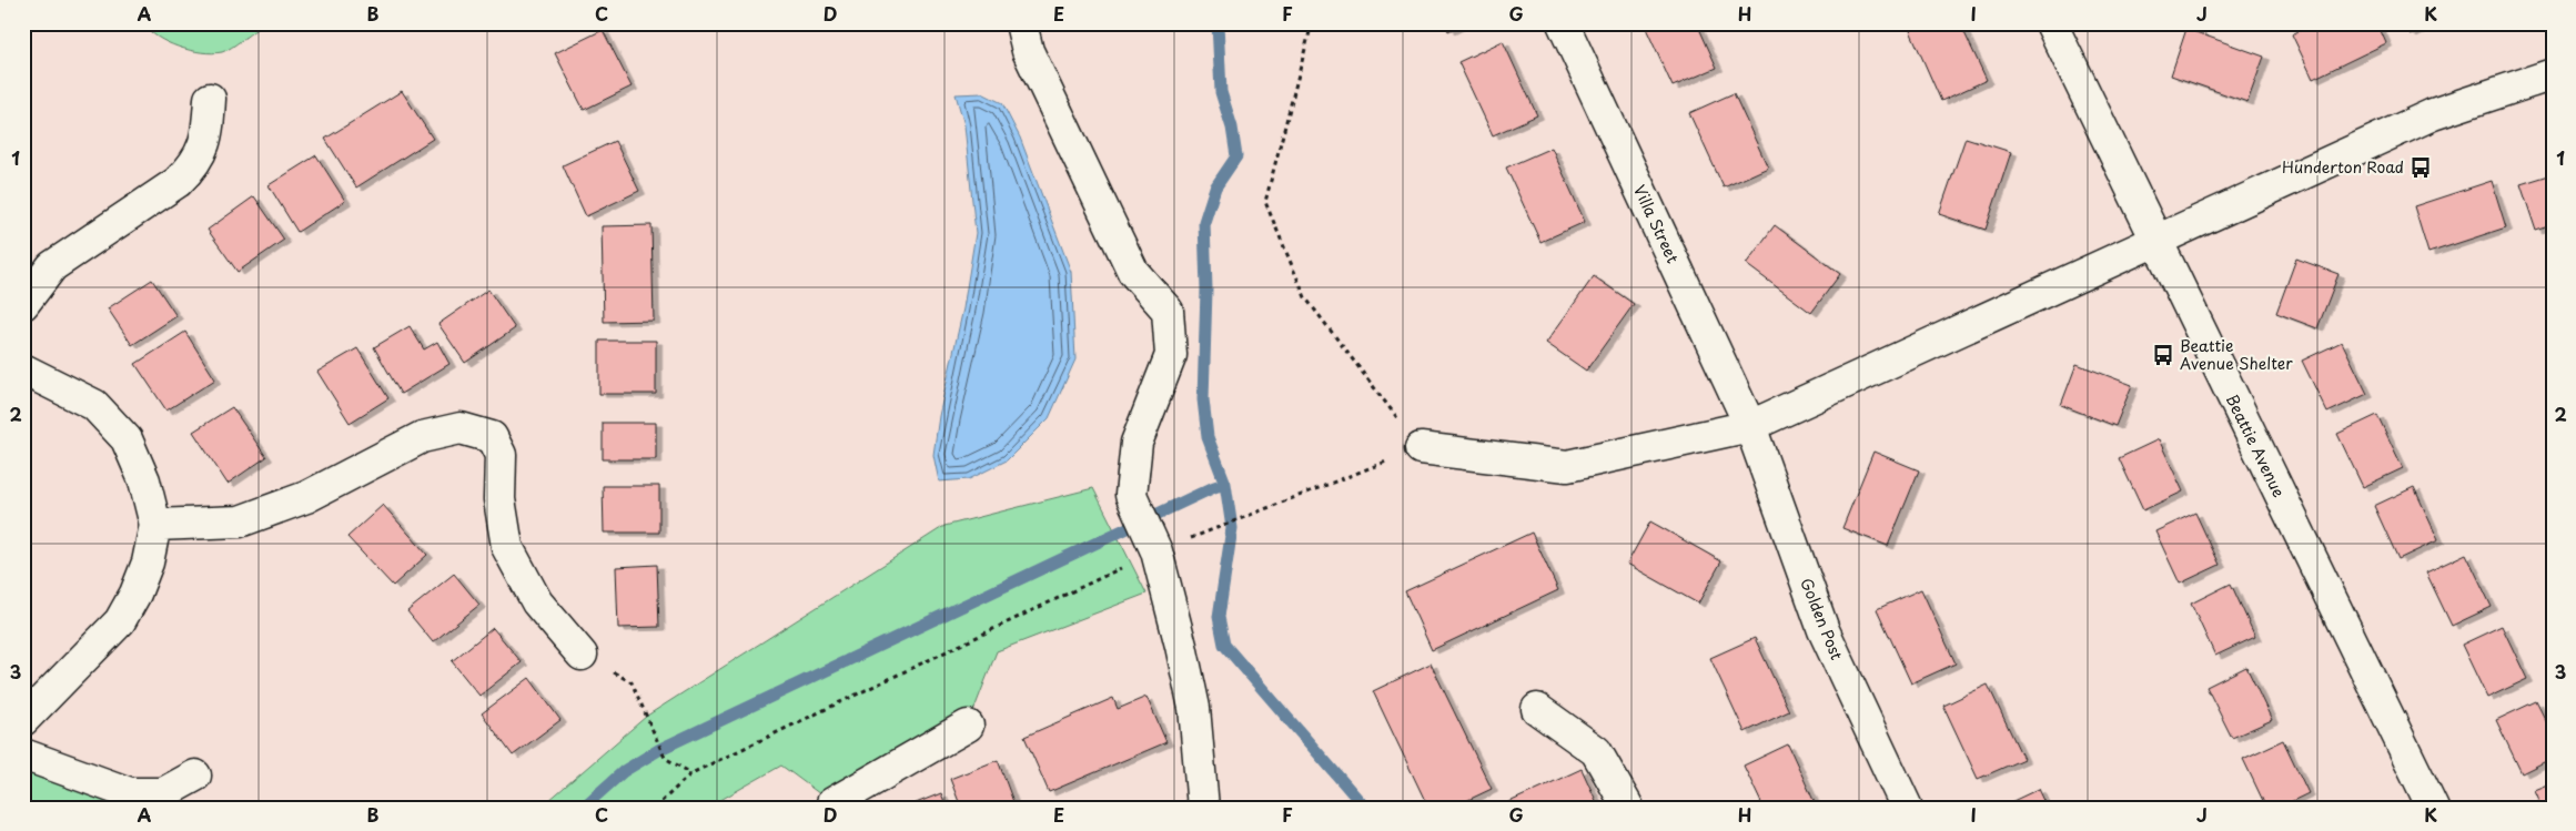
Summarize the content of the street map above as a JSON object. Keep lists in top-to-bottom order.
{
  "streets": {
    "street": ["Villa Street", "Beattie Avenue", "Golden Post"]
  },
  "crossings": [
    ["Villa Street", "Golden Post"]
  ],
  "places": {
    "bus stop": ["Hunderton Road", "Beattie Avenue Shelter"]
  },
  "grid": {
    "columns": [
      "A",
      "B",
      "C",
      "D",
      "E",
      "F",
      "G",
      "H",
      "I",
      "J",
      "K"
    ],
    "rows": ["1", "2", "3"]
  }
}
